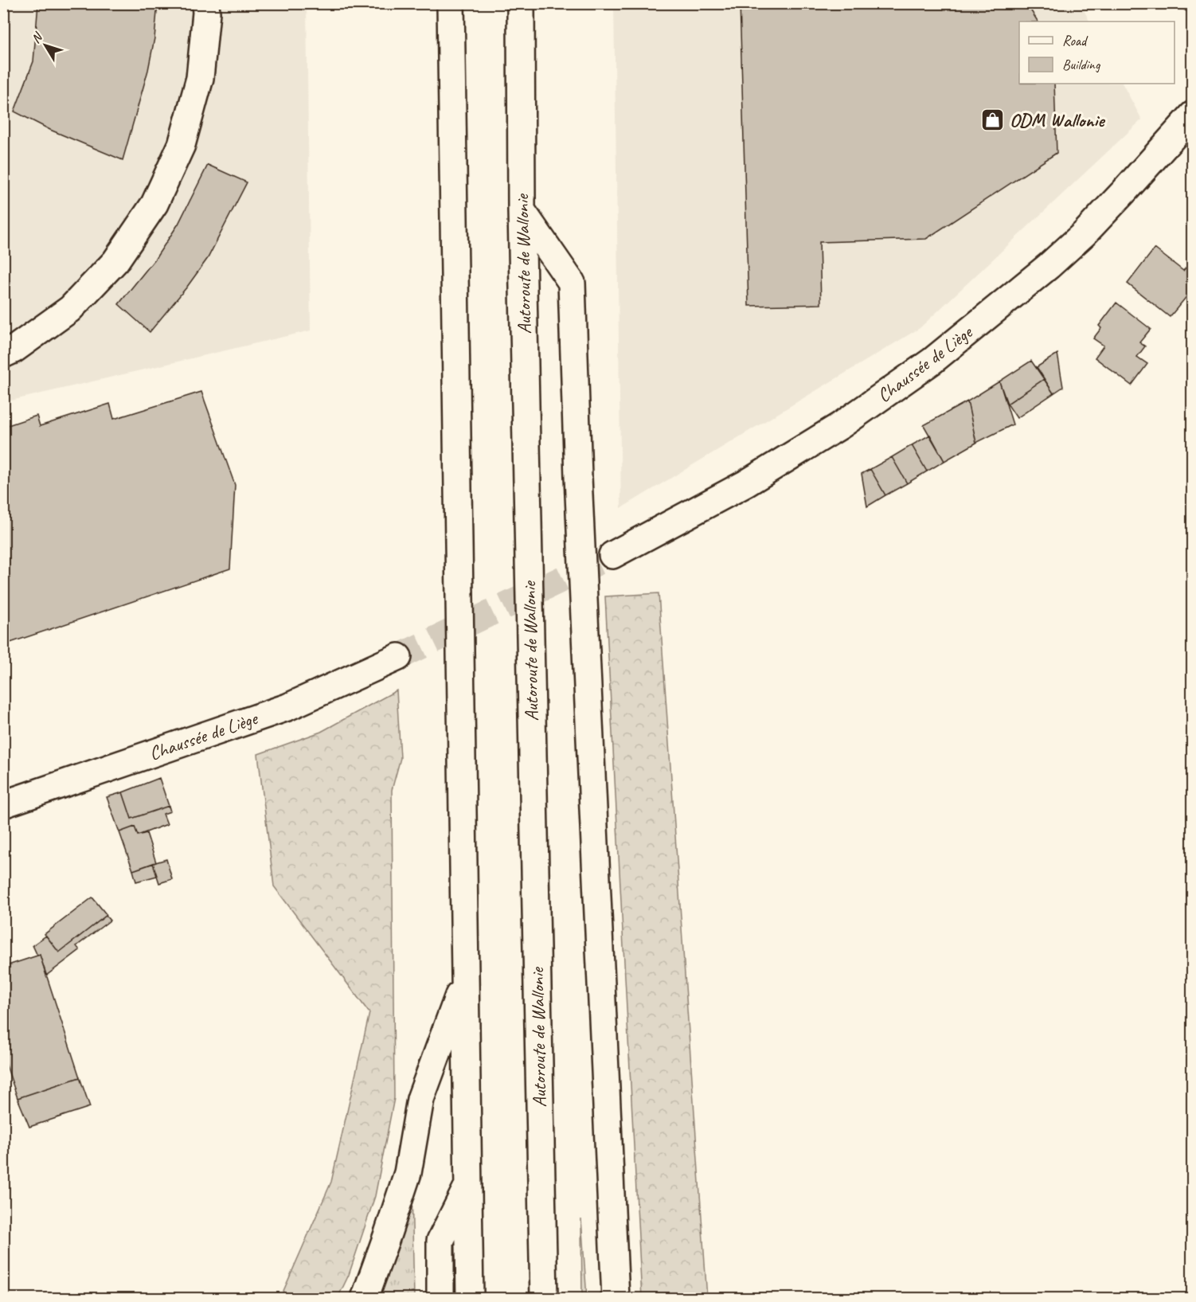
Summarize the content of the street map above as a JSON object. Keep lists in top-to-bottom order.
{
  "streets": {
    "main road": ["Autoroute de Wallonie", "Chaussée de Liège"]
  },
  "places": {
    "shop": ["ODM Wallonie"]
  },
  "legend": ["Road", "Building"],
  "north": "top left"
}
